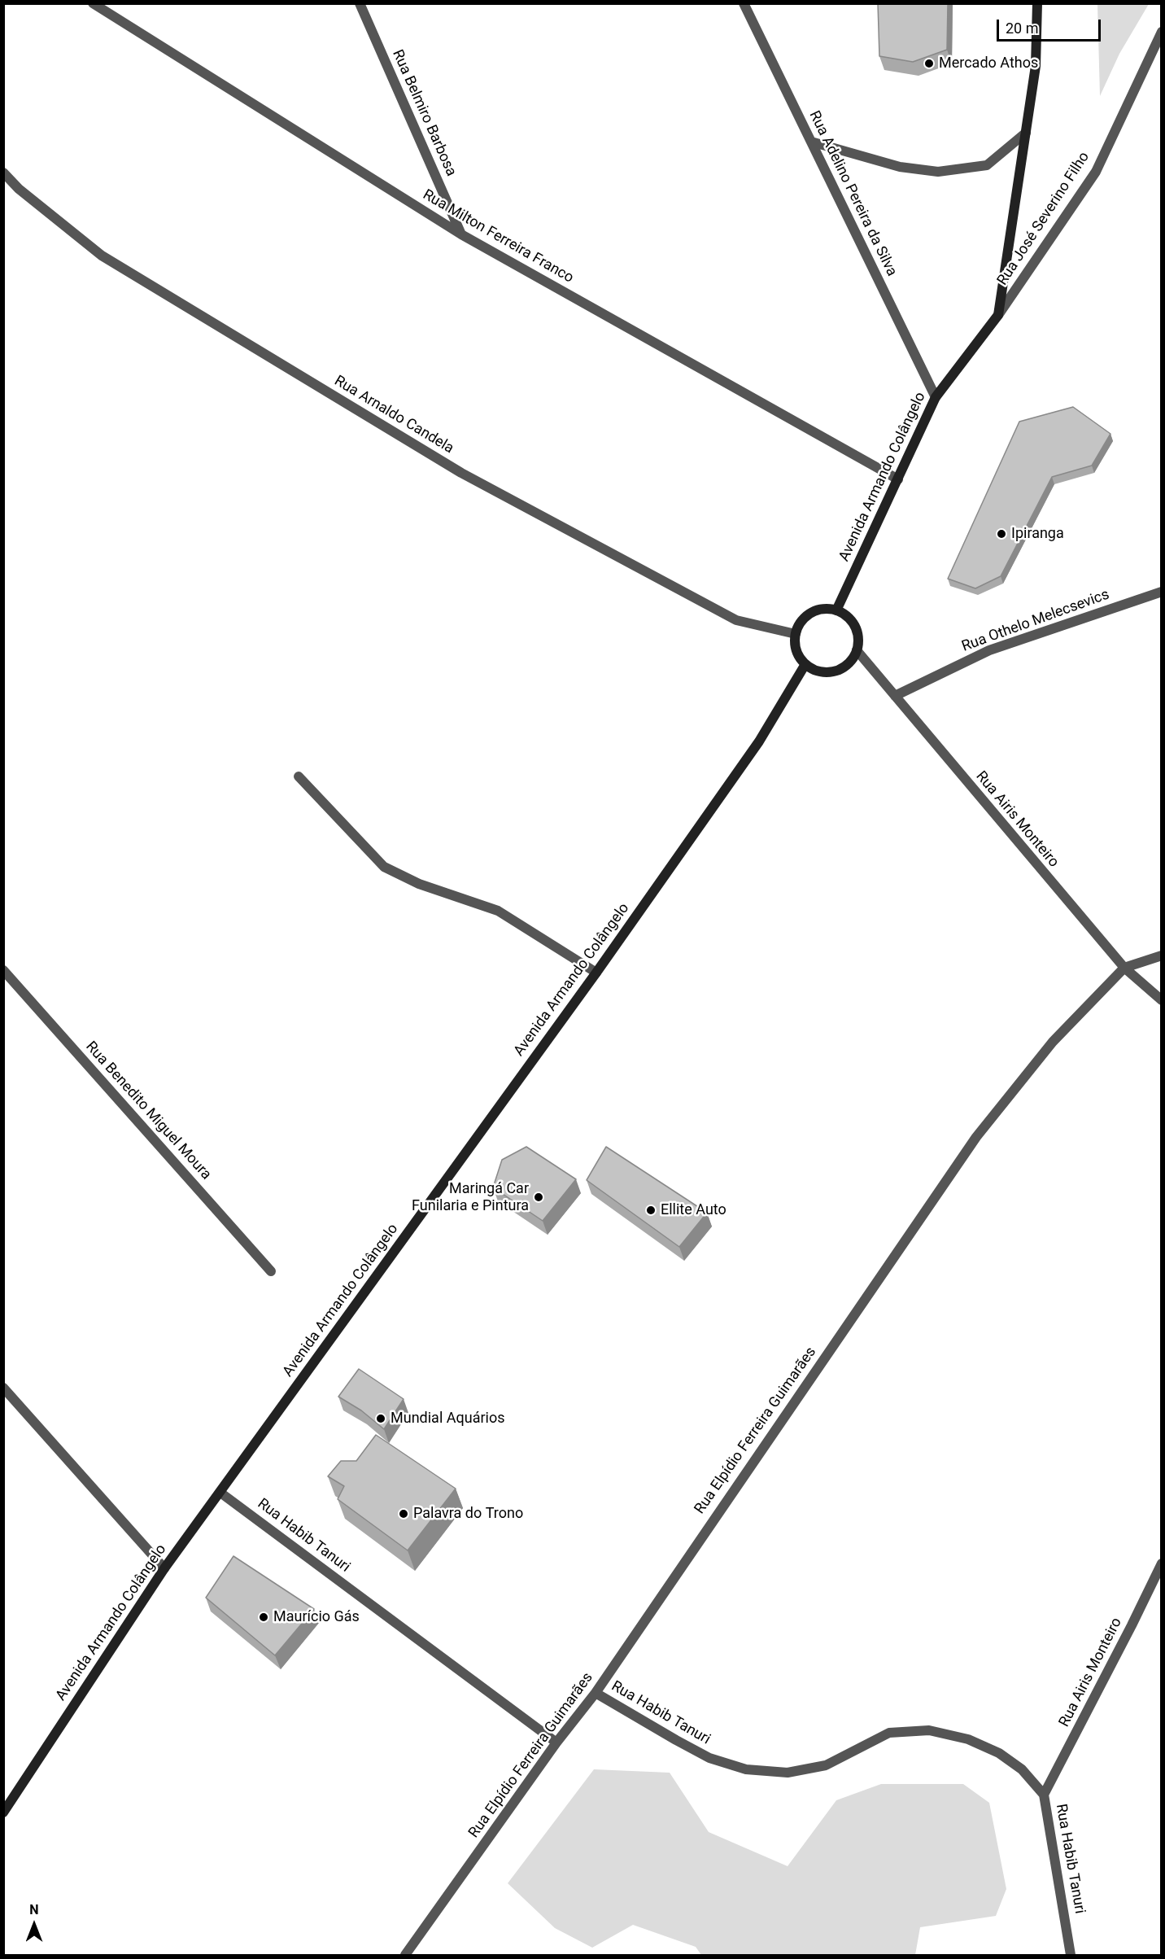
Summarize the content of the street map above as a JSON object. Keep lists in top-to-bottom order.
{
  "streets": {
    "street": [
      "Rua Belmiro Barbosa",
      "Rua Adelino Pereira da Silva",
      "Rua José Severino Filho",
      "Rua Milton Ferreira Franco",
      "Rua Arnaldo Candela",
      "Avenida Armando Colângelo",
      "Rua Othelo Melecsevics",
      "Rua Airis Monteiro",
      "Rua Benedito Miguel Moura",
      "Rua Elpídio Ferreira Guimarães",
      "Rua Habib Tanuri"
    ]
  },
  "crossings": [
    ["Rua Belmiro Barbosa", "Rua Milton Ferreira Franco"],
    ["Rua Adelino Pereira da Silva", "Avenida Armando Colângelo"],
    ["Rua José Severino Filho", "Avenida Armando Colângelo"],
    ["Rua Milton Ferreira Franco", "Avenida Armando Colângelo"],
    ["Rua Arnaldo Candela", "Avenida Armando Colângelo"],
    ["Rua Arnaldo Candela", "Rua Airis Monteiro"],
    ["Avenida Armando Colângelo", "Rua Airis Monteiro"],
    ["Avenida Armando Colângelo", "Rua Habib Tanuri"],
    ["Rua Othelo Melecsevics", "Rua Airis Monteiro"],
    ["Rua Airis Monteiro", "Rua Elpídio Ferreira Guimarães"],
    ["Rua Airis Monteiro", "Rua Habib Tanuri"],
    ["Rua Elpídio Ferreira Guimarães", "Rua Habib Tanuri"]
  ],
  "places": [
    "Mercado Athos",
    "Ipiranga",
    "Maringá Car Funilaria e Pintura",
    "Ellite Auto",
    "Mundial Aquários",
    "Palavra do Trono",
    "Maurício Gás"
  ],
  "scale_bar": "20 m",
  "north": "top"
}
